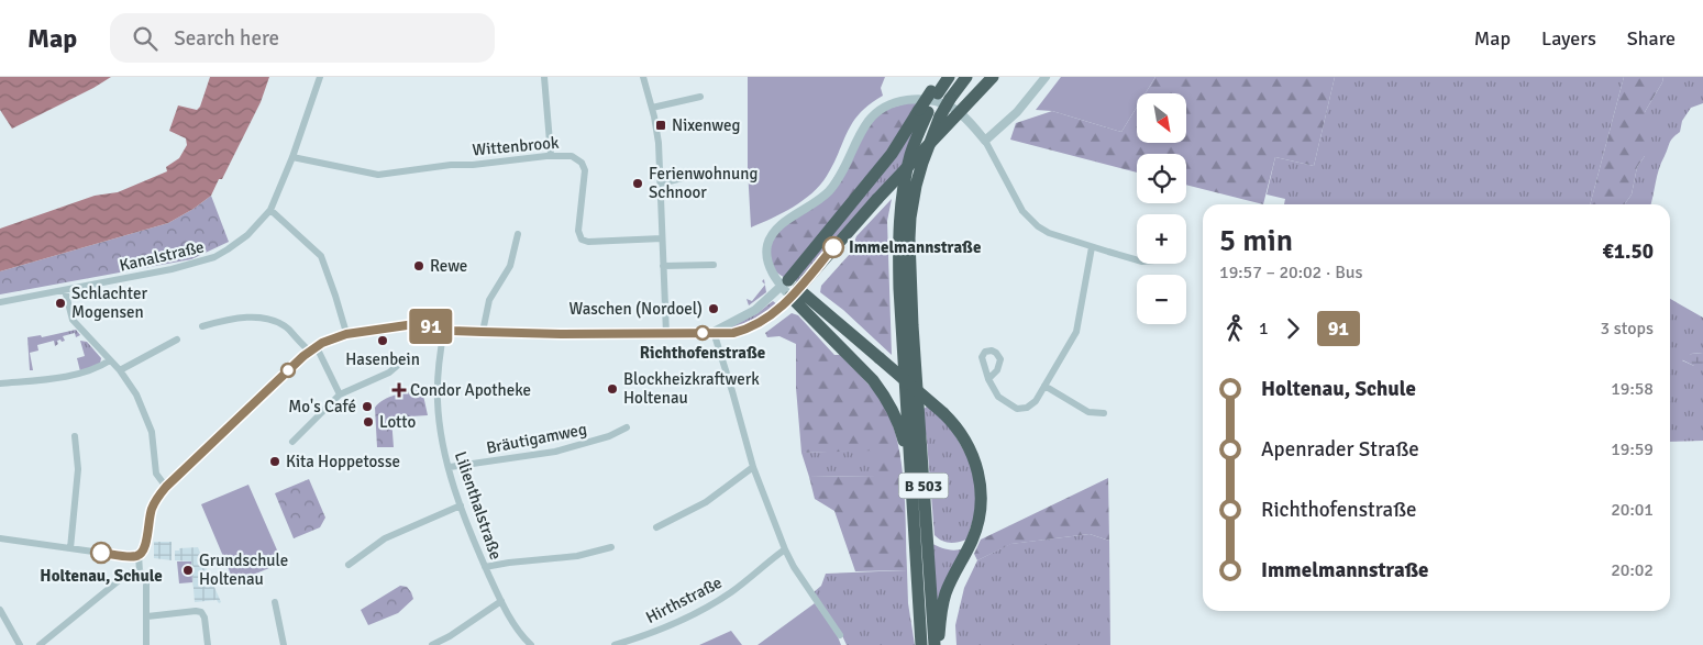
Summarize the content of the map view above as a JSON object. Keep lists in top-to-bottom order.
{
  "streets": {
    "highway": ["B 503"],
    "street": [
      "Wittenbrook",
      "Kanalstraße",
      "Bräutigamweg",
      "Lilienthalstraße",
      "Hirthstraße"
    ]
  },
  "crossings": [
    ["Wittenbrook", "Kanalstraße"],
    ["Bräutigamweg", "Lilienthalstraße"]
  ],
  "places": {
    "transit": ["Nixenweg"],
    "other": [
      "Ferienwohnung Schnoor",
      "Immelmannstraße",
      "Rewe",
      "Schlachter Mogensen",
      "Waschen (Nordoel)",
      "Richthofenstraße",
      "Hasenbein",
      "Blockheizkraftwerk Holtenau",
      "Mo's Café",
      "Lotto",
      "Kita Hoppetosse",
      "Holtenau, Schule",
      "Grundschule Holtenau"
    ],
    "health": ["Condor Apotheke"]
  },
  "lines": ["bus line 91"],
  "north": "bottom right",
  "page": {
    "header": "Map",
    "search": "Search here",
    "nav": ["Map", "Layers", "Share"],
    "on_map": "91",
    "map_buttons": ["+", "−"],
    "heading": ["5 min", "19:57 – 20:02 · Bus", "€1.50"],
    "legs": ["1", "91", "3 stops"],
    "list": [
      {
        "name": "Holtenau, Schule",
        "value": "19:58"
      },
      {
        "name": "Apenrader Straße",
        "value": "19:59"
      },
      {
        "name": "Richthofenstraße",
        "value": "20:01"
      },
      {
        "name": "Immelmannstraße",
        "value": "20:02"
      }
    ]
  }
}
